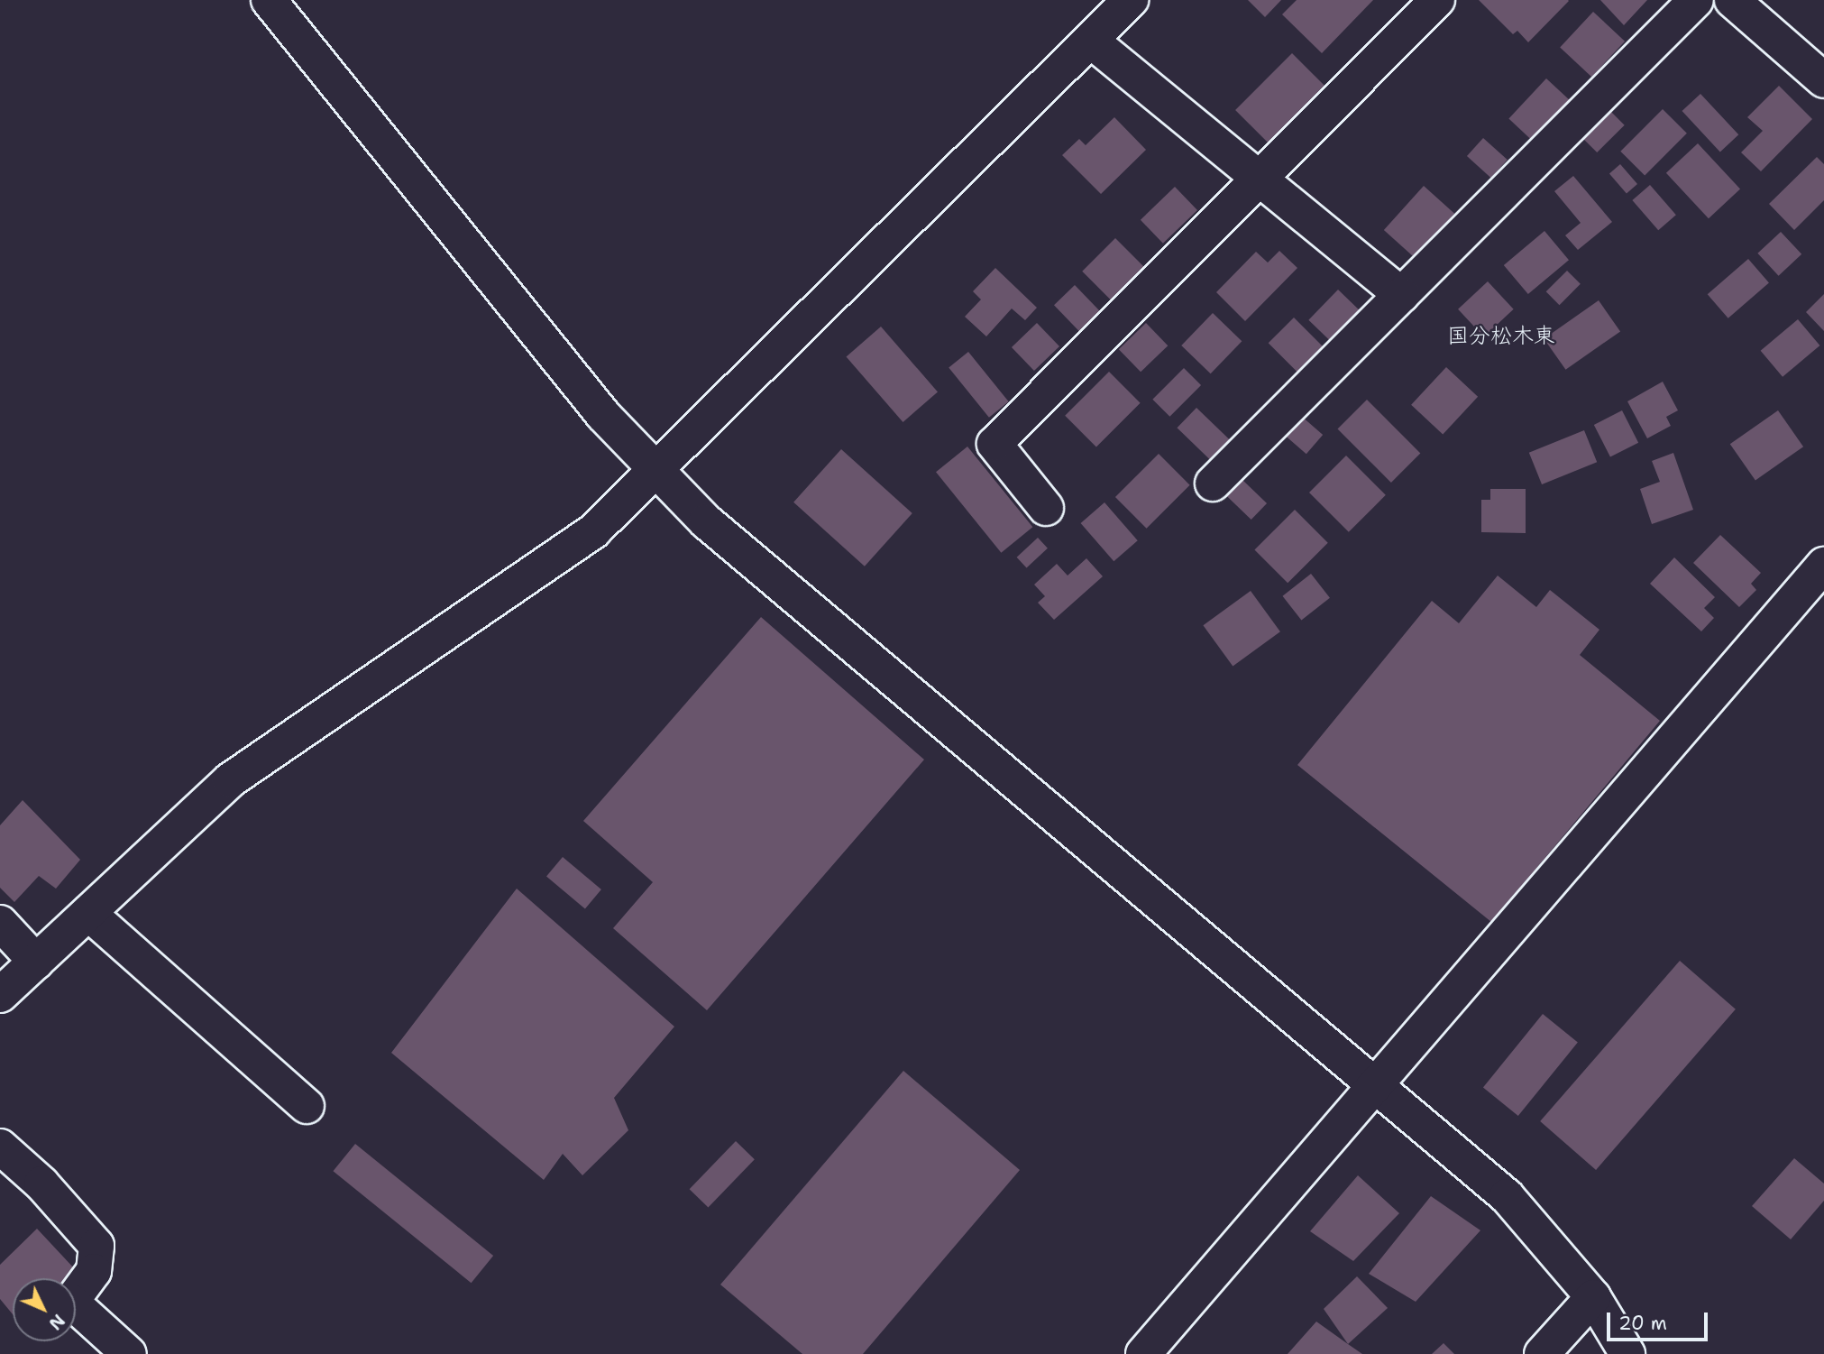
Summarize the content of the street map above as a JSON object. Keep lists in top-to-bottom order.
{
  "districts": ["国分松木東"],
  "scale_bar": "20 m",
  "north": "bottom right"
}
